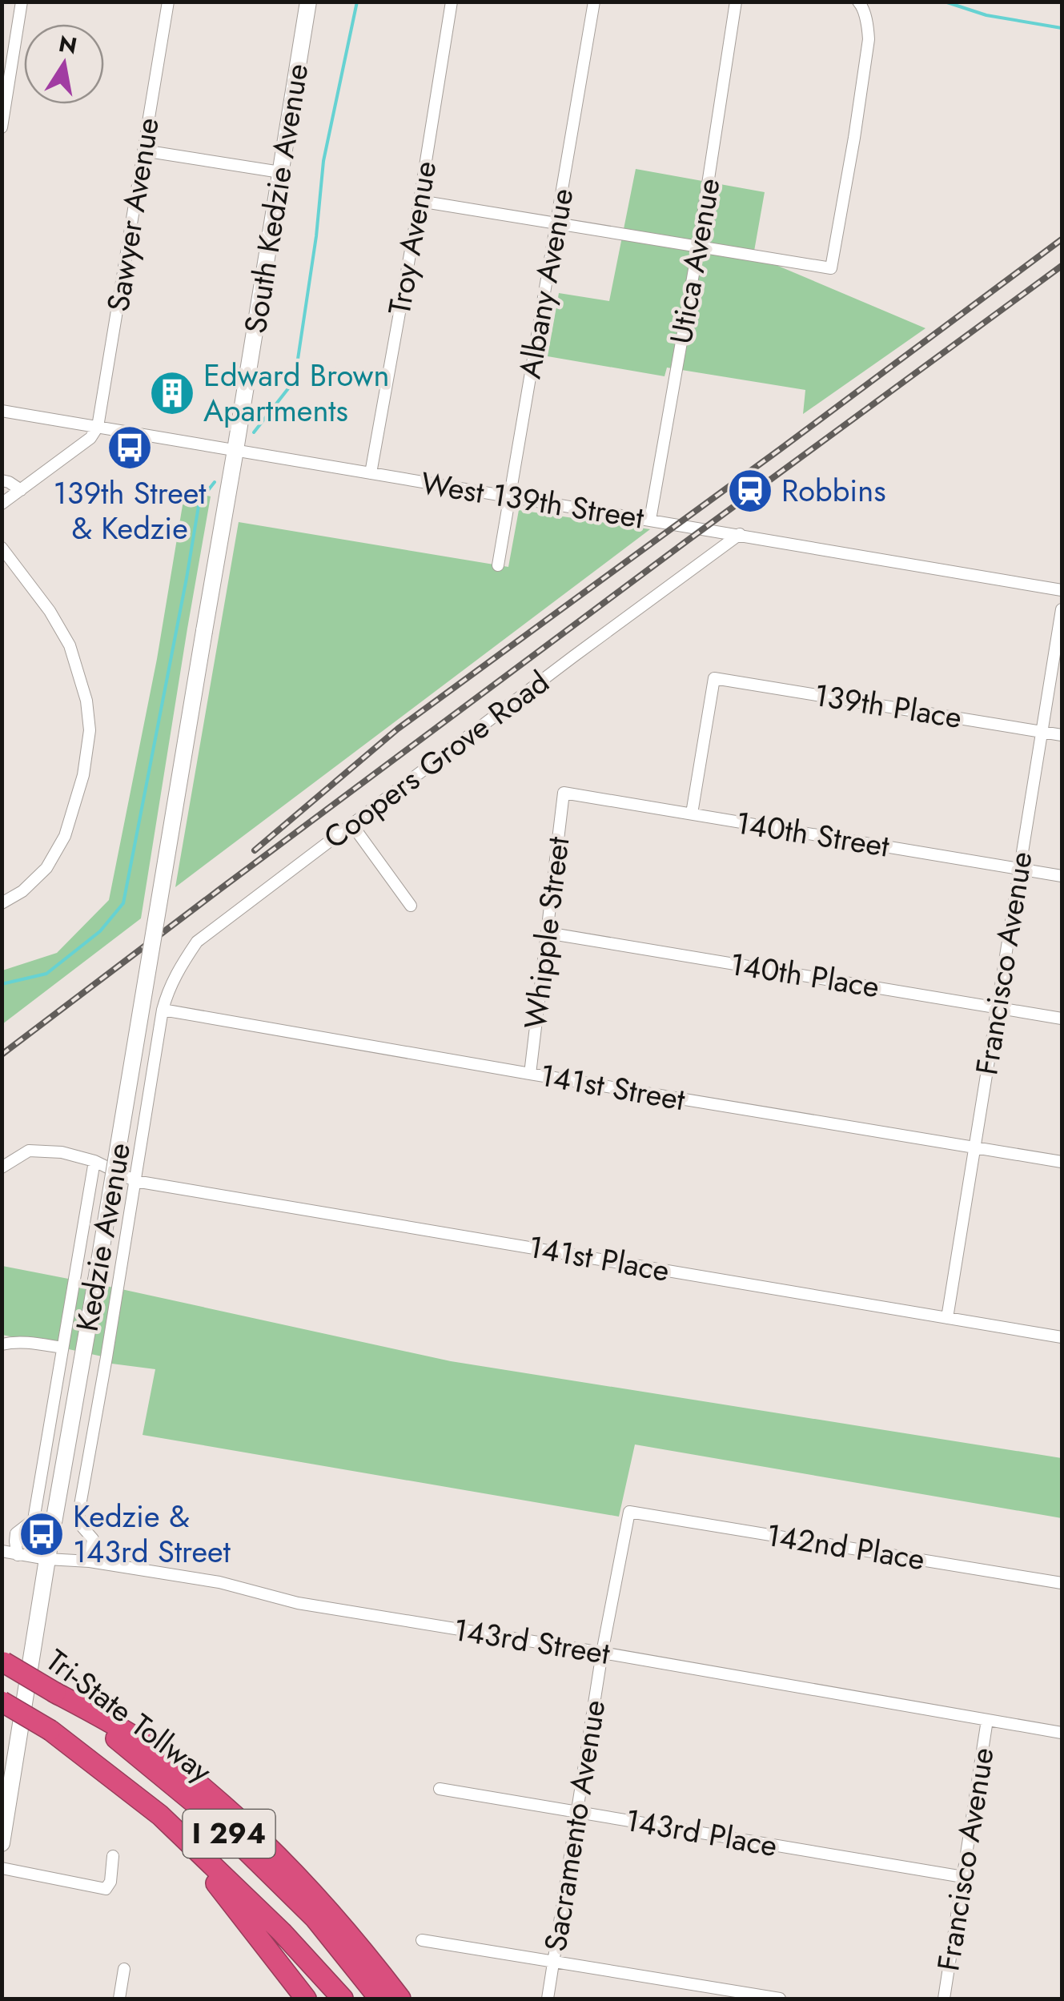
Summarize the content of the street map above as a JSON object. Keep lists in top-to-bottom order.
{
  "streets": {
    "highway": ["Tri-State Tollway", "I 294"],
    "main road": ["South Kedzie Avenue", "Kedzie Avenue"],
    "street": [
      "Sawyer Avenue",
      "Troy Avenue",
      "Utica Avenue",
      "Albany Avenue",
      "West 139th Street",
      "139th Place",
      "Coopers Grove Road",
      "140th Street",
      "Whipple Street",
      "Francisco Avenue",
      "140th Place",
      "141st Street",
      "141st Place",
      "142nd Place",
      "143rd Street",
      "Sacramento Avenue",
      "143rd Place"
    ]
  },
  "crossings": [
    ["South Kedzie Avenue", "West 139th Street"],
    ["South Kedzie Avenue", "Kedzie Avenue"],
    ["Sawyer Avenue", "West 139th Street"],
    ["Troy Avenue", "West 139th Street"],
    ["Utica Avenue", "West 139th Street"],
    ["Albany Avenue", "West 139th Street"],
    ["West 139th Street", "Coopers Grove Road"],
    ["139th Place", "140th Street"],
    ["139th Place", "Francisco Avenue"],
    ["Coopers Grove Road", "141st Street"],
    ["Coopers Grove Road", "141st Place"],
    ["Coopers Grove Road", "143rd Street"],
    ["140th Street", "Whipple Street"],
    ["140th Street", "Francisco Avenue"],
    ["Whipple Street", "140th Place"],
    ["Whipple Street", "141st Street"],
    ["Francisco Avenue", "140th Place"],
    ["Francisco Avenue", "141st Street"],
    ["Francisco Avenue", "141st Place"],
    ["Francisco Avenue", "143rd Street"],
    ["Francisco Avenue", "143rd Place"],
    ["Kedzie Avenue", "143rd Street"],
    ["142nd Place", "Sacramento Avenue"],
    ["143rd Street", "Sacramento Avenue"],
    ["Sacramento Avenue", "143rd Place"]
  ],
  "places": {
    "building": ["Edward Brown Apartments"],
    "bus stop": ["139th Street & Kedzie", "Kedzie & 143rd Street"],
    "station": ["Robbins"]
  },
  "north": "top"
}
